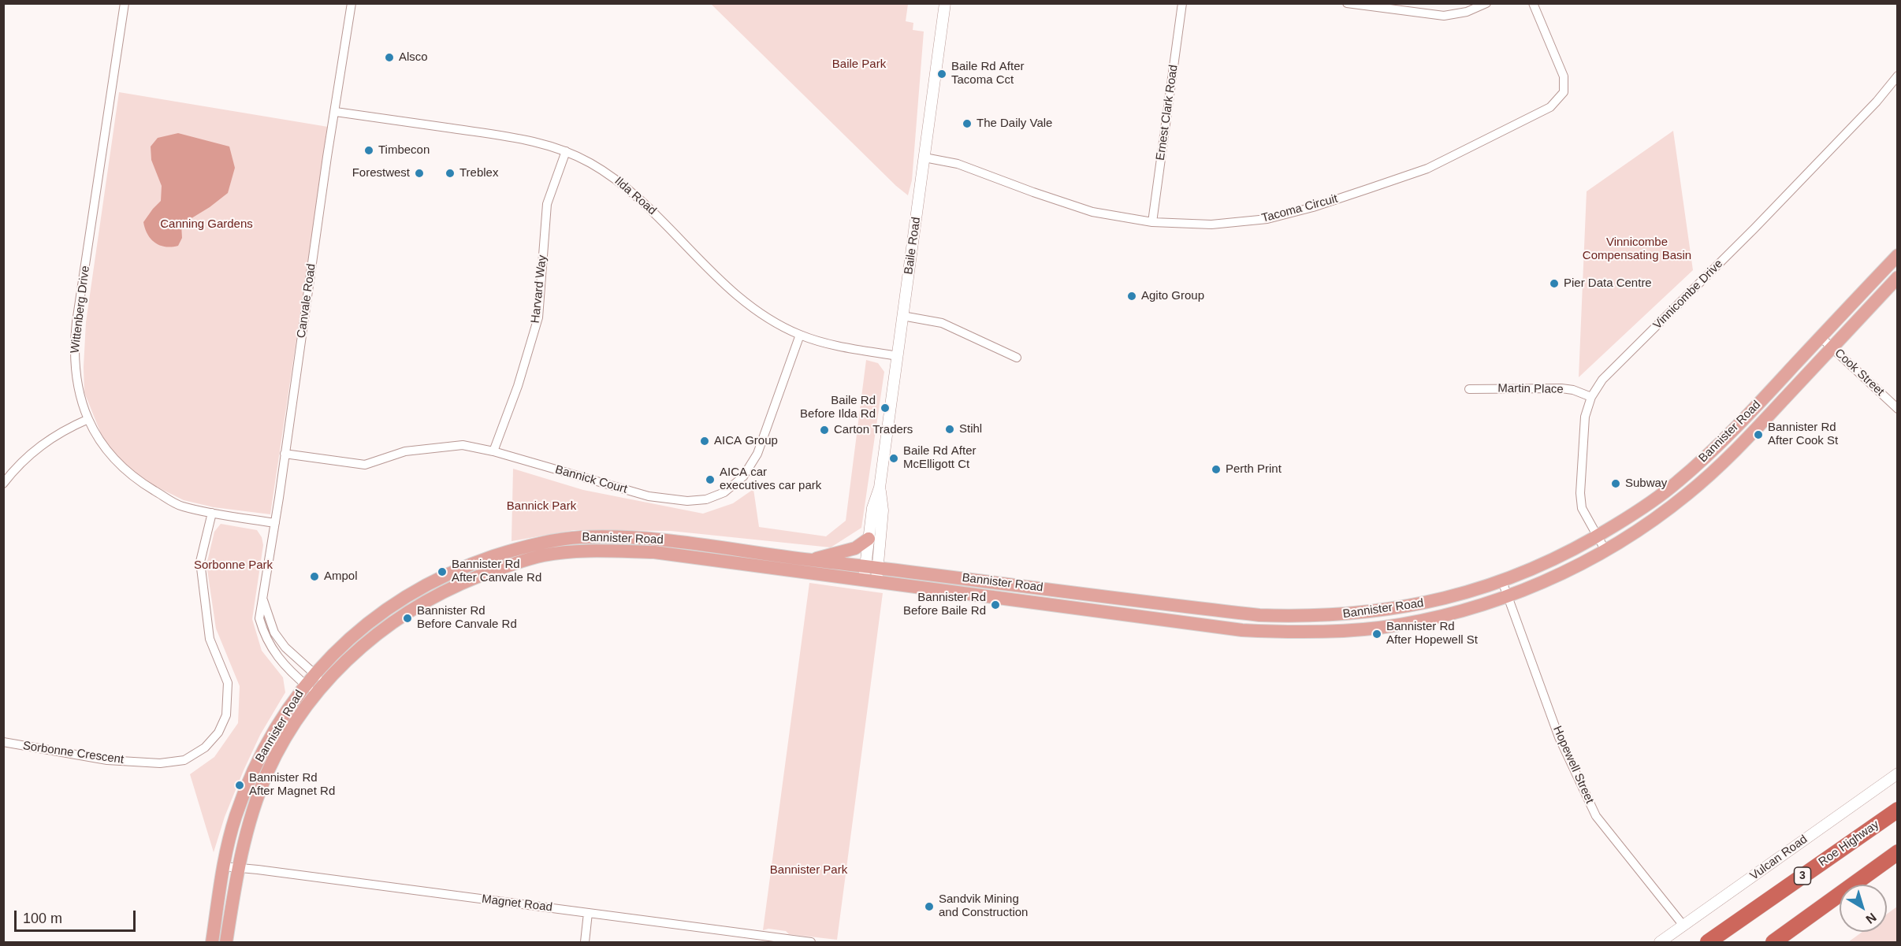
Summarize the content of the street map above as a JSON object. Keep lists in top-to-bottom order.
{
  "streets": {
    "highway": ["Roe Highway", "3"],
    "main road": ["Bannister Road"],
    "street": [
      "Ernest Clark Road",
      "Ilda Road",
      "Tacoma Circuit",
      "Baile Road",
      "Harvard Way",
      "Vinnicombe Drive",
      "Canvale Road",
      "Wittenberg Drive",
      "Cook Street",
      "Martin Place",
      "Bannick Court",
      "Sorbonne Crescent",
      "Hopewell Street",
      "Vulcan Road",
      "Magnet Road"
    ]
  },
  "crossings": [
    ["Ernest Clark Road", "Tacoma Circuit"],
    ["Ilda Road", "Baile Road"],
    ["Ilda Road", "Harvard Way"],
    ["Ilda Road", "Canvale Road"],
    ["Ilda Road", "Bannick Court"],
    ["Tacoma Circuit", "Baile Road"],
    ["Baile Road", "Bannister Road"],
    ["Harvard Way", "Bannick Court"],
    ["Vinnicombe Drive", "Martin Place"],
    ["Vinnicombe Drive", "Bannister Road"],
    ["Canvale Road", "Wittenberg Drive"],
    ["Canvale Road", "Bannister Road"],
    ["Canvale Road", "Bannick Court"],
    ["Wittenberg Drive", "Sorbonne Crescent"],
    ["Cook Street", "Bannister Road"],
    ["Bannister Road", "Hopewell Street"],
    ["Bannister Road", "Magnet Road"],
    ["Hopewell Street", "Vulcan Road"]
  ],
  "parks": [
    "Baile Park",
    "Canning Gardens",
    "Vinnicombe Compensating Basin",
    "Bannick Park",
    "Sorbonne Park",
    "Bannister Park"
  ],
  "places": [
    "Alsco",
    "Baile Rd After Tacoma Cct",
    "The Daily Vale",
    "Timbecon",
    "Forestwest",
    "Treblex",
    "Pier Data Centre",
    "Agito Group",
    "Baile Rd Before Ilda Rd",
    "Stihl",
    "Carton Traders",
    "Bannister Rd After Cook St",
    "AICA Group",
    "Baile Rd After McElligott Ct",
    "Perth Print",
    "AICA car executives car park",
    "Subway",
    "Bannister Rd After Canvale Rd",
    "Ampol",
    "Bannister Rd Before Baile Rd",
    "Bannister Rd Before Canvale Rd",
    "Bannister Rd After Hopewell St",
    "Bannister Rd After Magnet Rd",
    "Sandvik Mining and Construction"
  ],
  "scale_bar": "100 m",
  "north": "bottom right"
}
